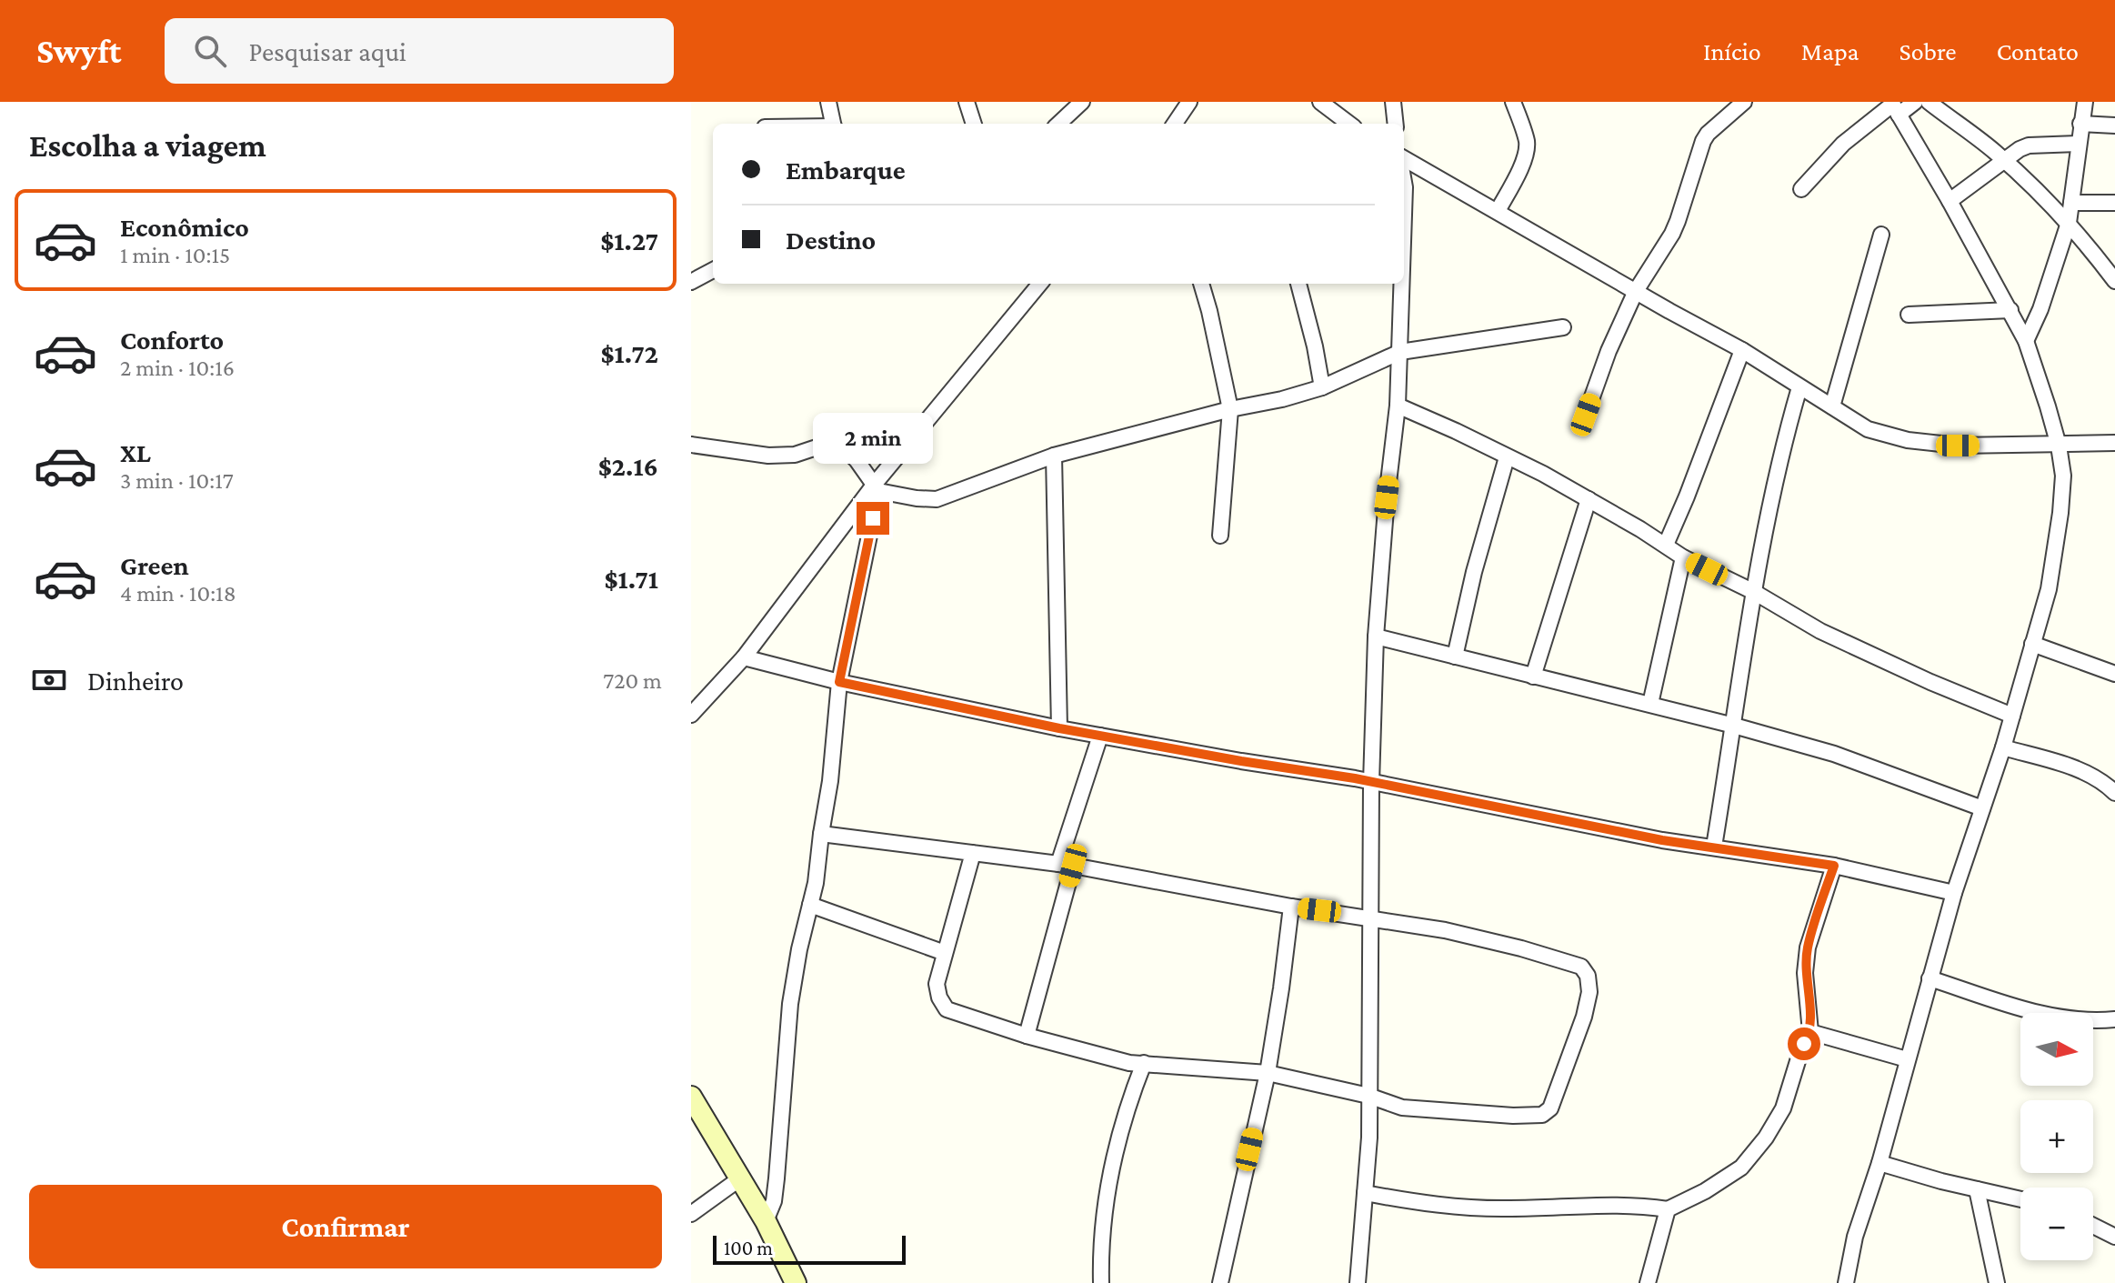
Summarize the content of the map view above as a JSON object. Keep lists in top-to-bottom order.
{
  "scale_bar": "100 m",
  "north": "right",
  "page": {
    "header": "Swyft",
    "search": "Pesquisar aqui",
    "nav": [
      "Início",
      "Mapa",
      "Sobre",
      "Contato"
    ],
    "heading": "Escolha a viagem",
    "banner": ["Embarque", "Destino"],
    "list": [
      {
        "name": "Econômico",
        "note": "1 min · 10:15",
        "value": "$1.27"
      },
      {
        "name": "Conforto",
        "note": "2 min · 10:16",
        "value": "$1.72"
      },
      {
        "name": "XL",
        "note": "3 min · 10:17",
        "value": "$2.16"
      },
      {
        "name": "Green",
        "note": "4 min · 10:18",
        "value": "$1.71"
      }
    ],
    "bubble": "2 min",
    "pay": ["Dinheiro", "720 m"],
    "map_buttons": ["+", "−"],
    "buttons": "Confirmar",
    "scale": "100 m"
  }
}
